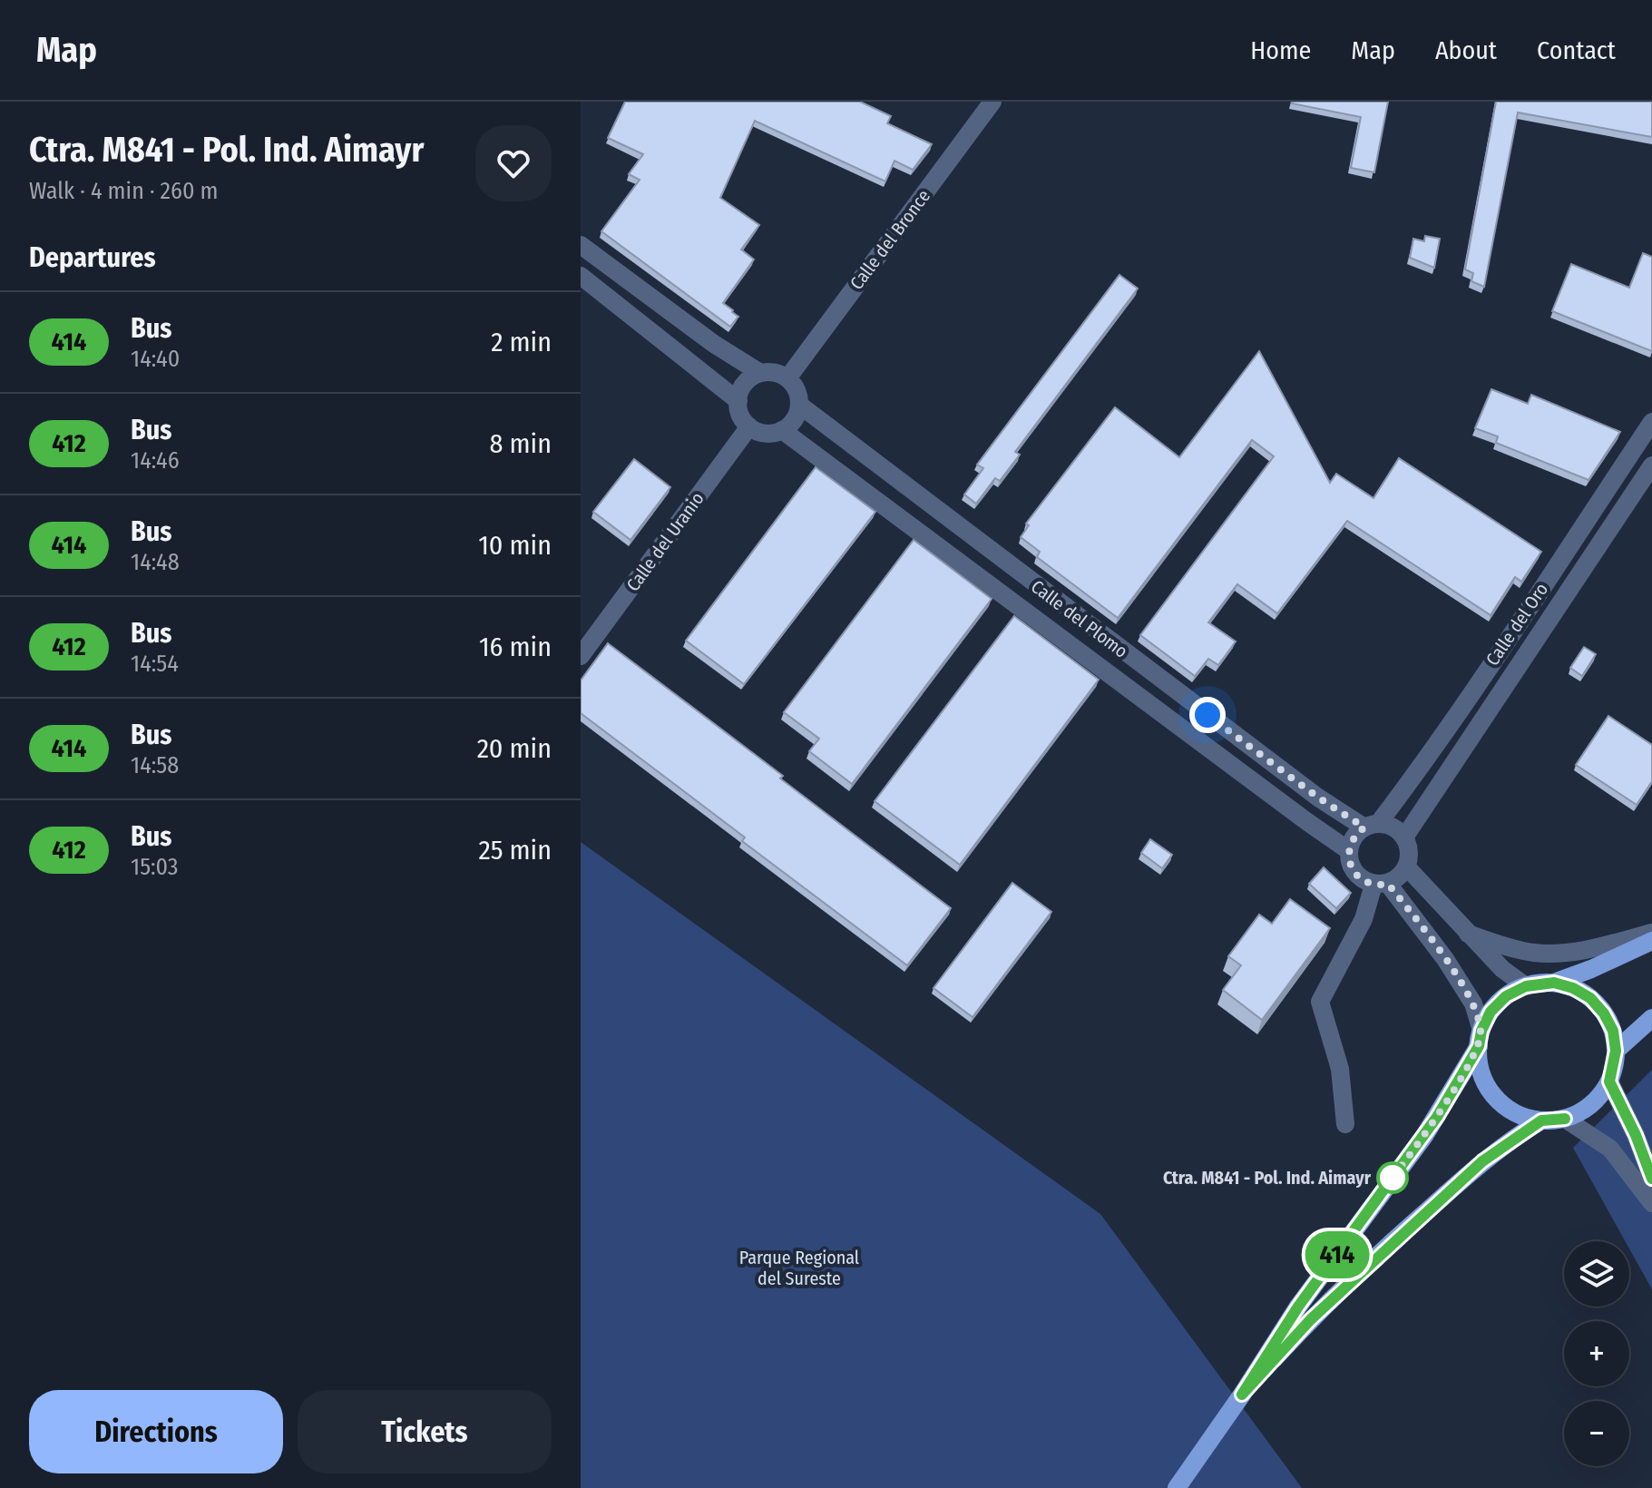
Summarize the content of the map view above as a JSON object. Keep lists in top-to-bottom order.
{
  "streets": {
    "street": [
      "Calle del Bronce",
      "Calle del Uranio",
      "Calle del Plomo",
      "Calle del Oro"
    ]
  },
  "crossings": [
    ["Calle del Bronce", "Calle del Uranio"],
    ["Calle del Bronce", "Calle del Plomo"],
    ["Calle del Uranio", "Calle del Plomo"],
    ["Calle del Plomo", "Calle del Oro"]
  ],
  "parks": ["Parque Regional del Sureste"],
  "places": ["Ctra. M841 - Pol. Ind. Aimayr"],
  "lines": ["bus line 414"],
  "page": {
    "header": "Map",
    "nav": [
      "Home",
      "Map",
      "About",
      "Contact"
    ],
    "heading": [
      ["Ctra. M841 - Pol. Ind. Aimayr", "Walk · 4 min · 260 m"],
      "Departures"
    ],
    "on_map": "414",
    "list": [
      {
        "mark": "414",
        "name": "Bus",
        "note": "14:40",
        "value": "2 min"
      },
      {
        "mark": "412",
        "name": "Bus",
        "note": "14:46",
        "value": "8 min"
      },
      {
        "mark": "414",
        "name": "Bus",
        "note": "14:48",
        "value": "10 min"
      },
      {
        "mark": "412",
        "name": "Bus",
        "note": "14:54",
        "value": "16 min"
      },
      {
        "mark": "414",
        "name": "Bus",
        "note": "14:58",
        "value": "20 min"
      },
      {
        "mark": "412",
        "name": "Bus",
        "note": "15:03",
        "value": "25 min"
      }
    ],
    "map_buttons": ["+", "−"],
    "buttons": ["Directions", "Tickets"]
  }
}
